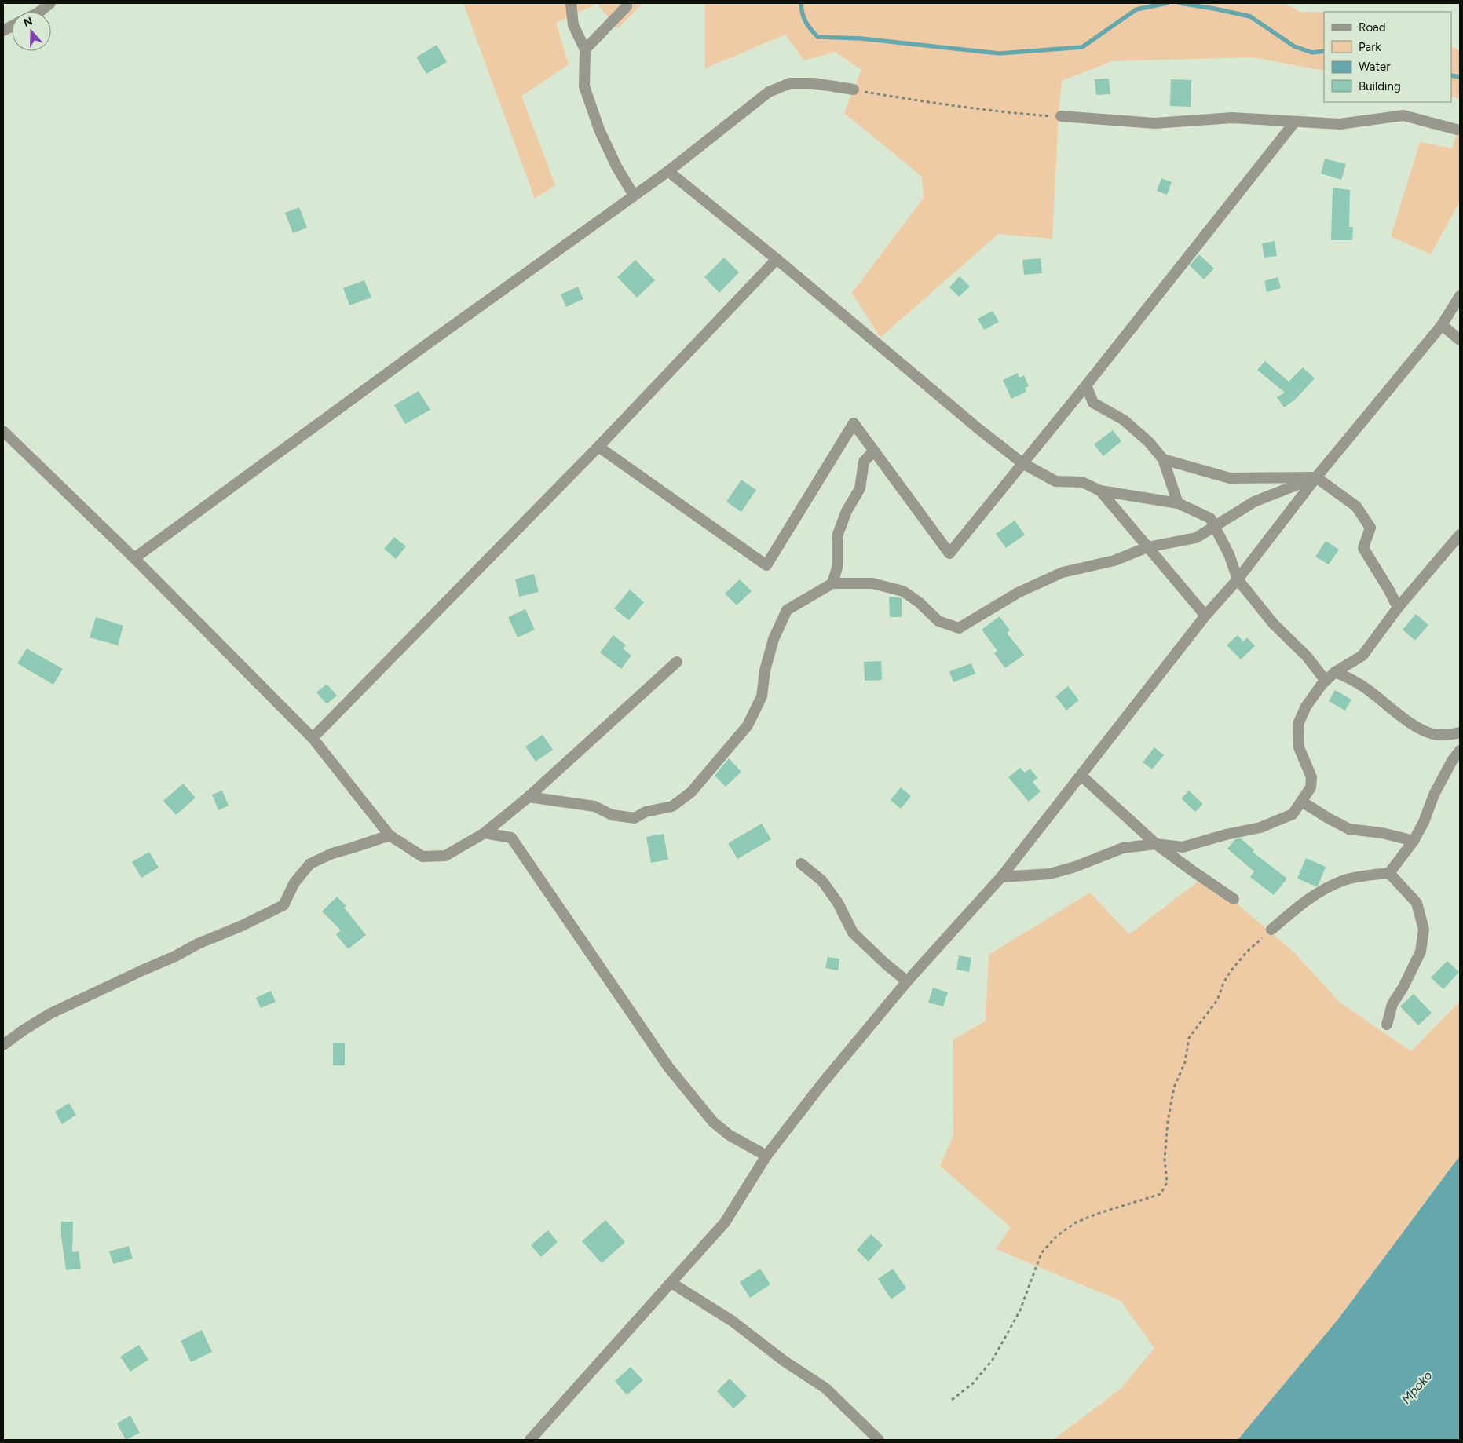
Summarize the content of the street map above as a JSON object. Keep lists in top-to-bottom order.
{
  "water": ["Mpoko"],
  "legend": [
    "Road",
    "Park",
    "Water",
    "Building"
  ],
  "north": "top"
}
